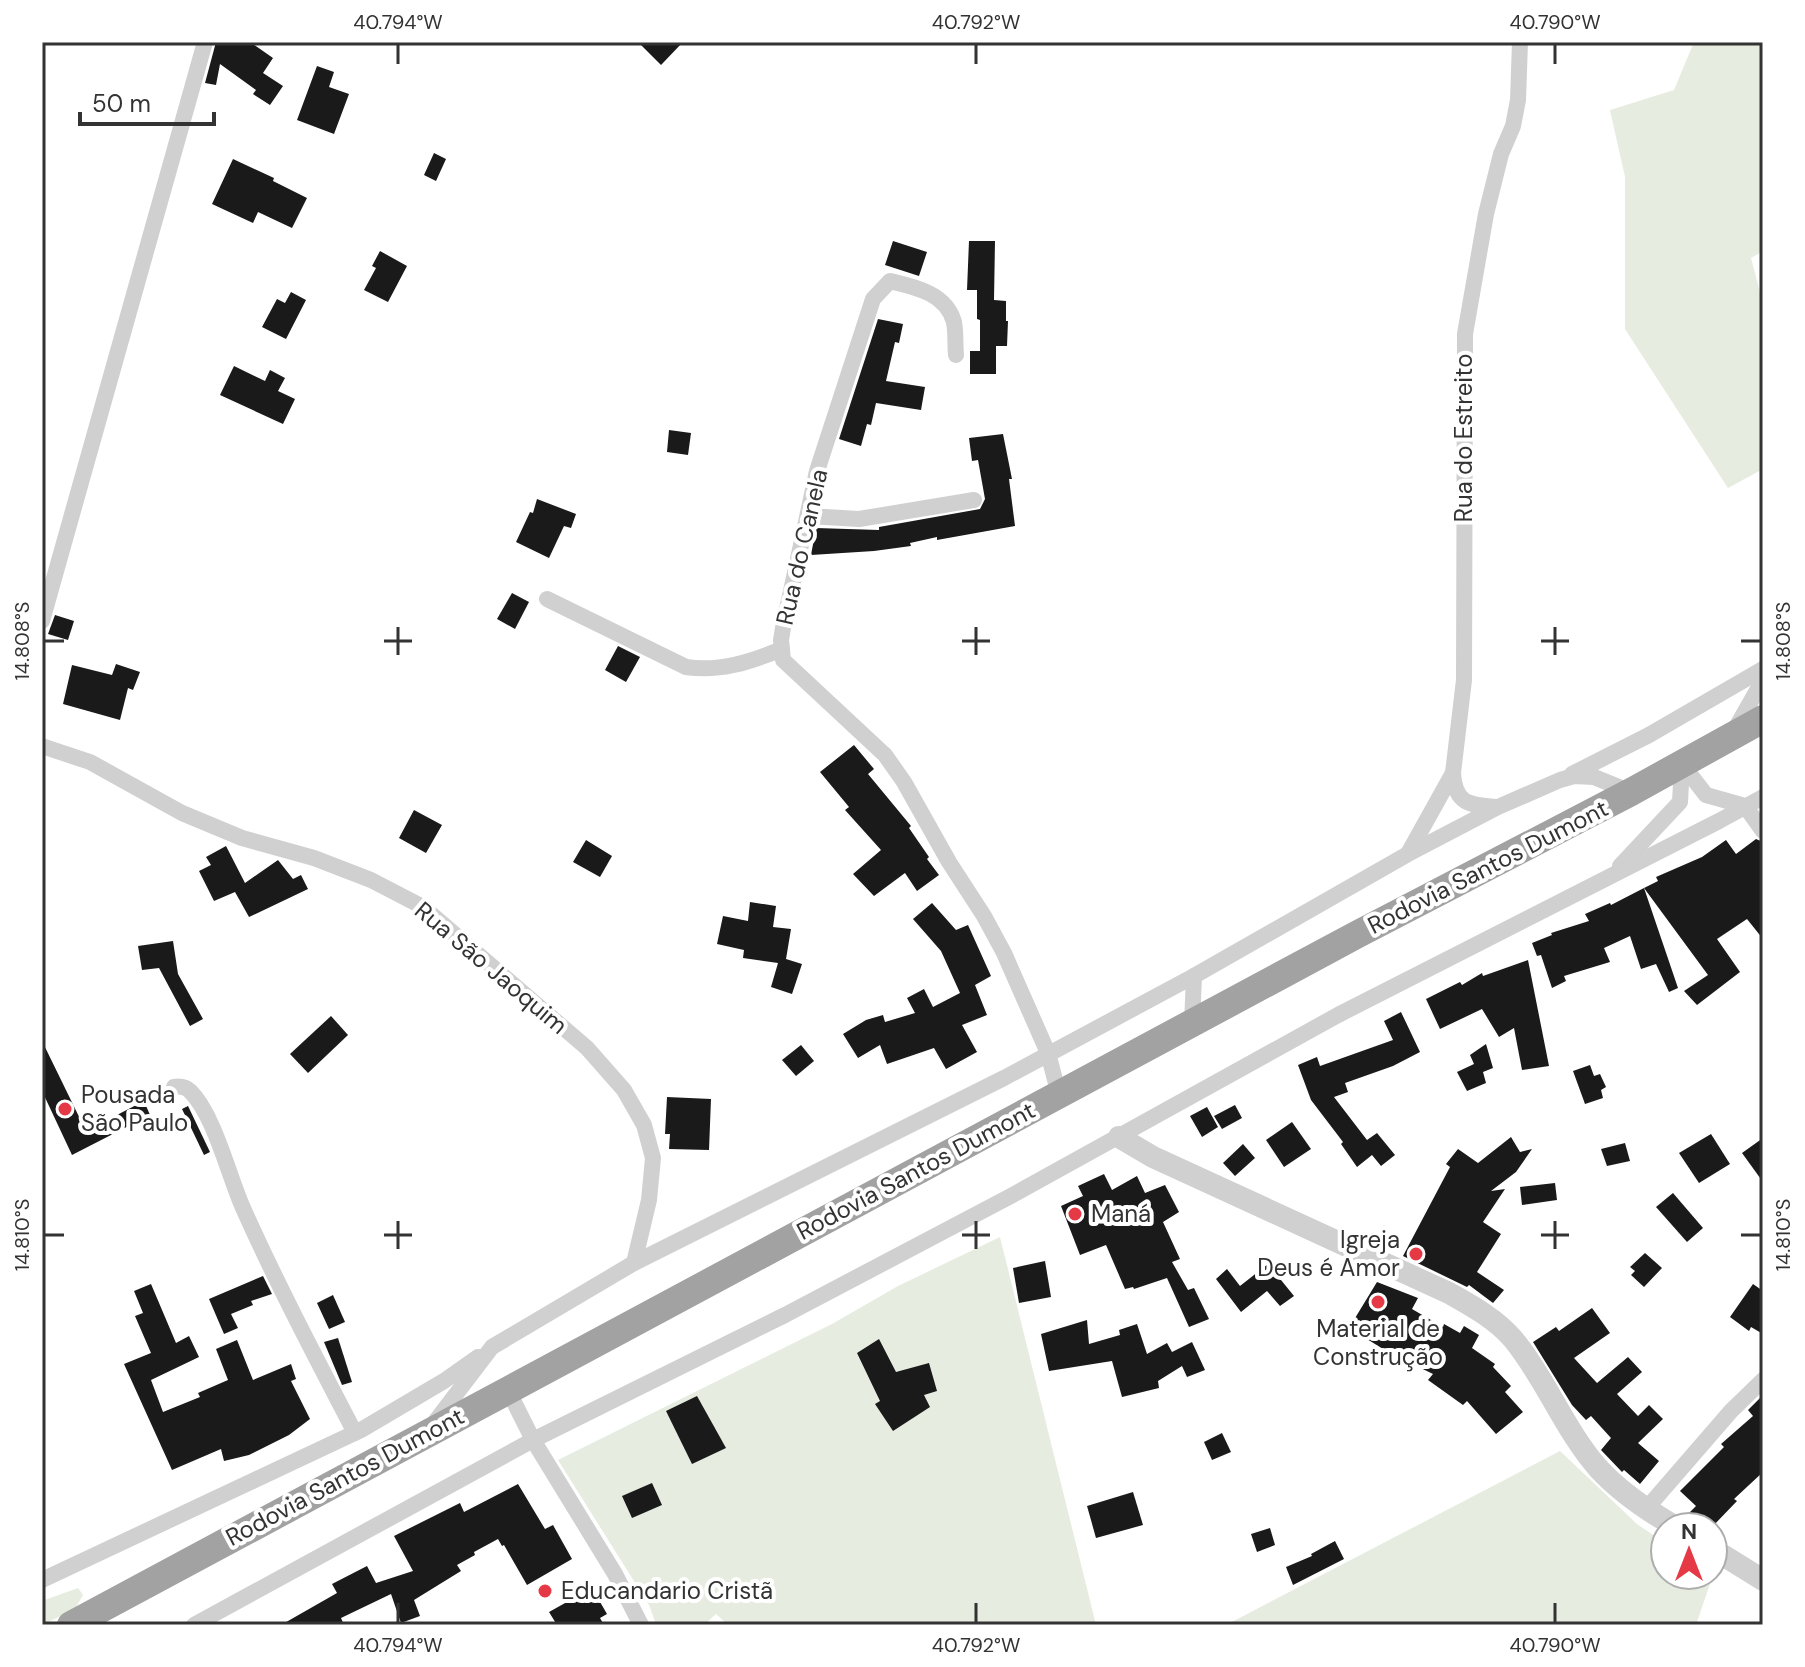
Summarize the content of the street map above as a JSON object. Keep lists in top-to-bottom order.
{
  "streets": {
    "highway": ["Rodovia Santos Dumont"],
    "street": ["Rua do Estreito", "Rua do Canela", "Rua São Jaoquim"]
  },
  "crossings": [
    ["Rua do Canela", "Rodovia Santos Dumont"]
  ],
  "places": [
    "Pousada São Paulo",
    "Maná",
    "Igreja Deus é Amor",
    "Material de Construção",
    "Educandario Cristã"
  ],
  "scale_bar": "50 m",
  "north": "top",
  "coordinates": [
    "40.794°W",
    "40.792°W",
    "40.790°W",
    "14.808°S",
    "14.810°S"
  ]
}
